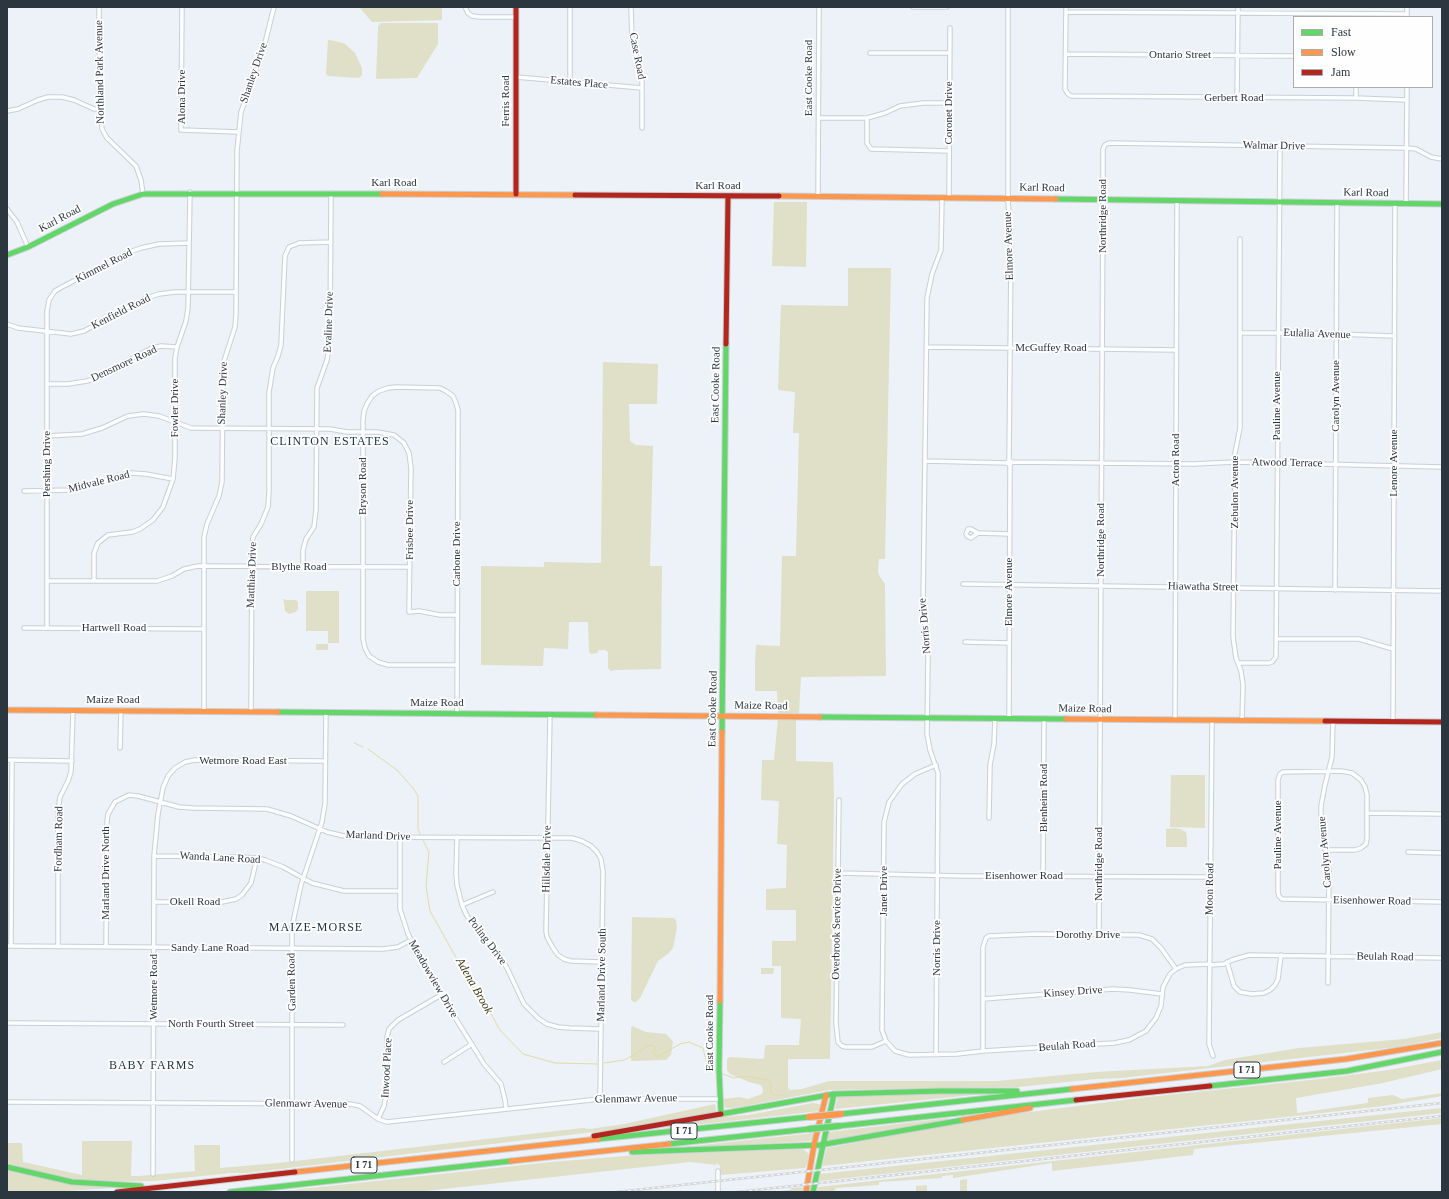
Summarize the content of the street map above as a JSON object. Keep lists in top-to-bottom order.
{
  "streets": {
    "main road": [
      "East Cooke Road",
      "Ferris Road",
      "Karl Road",
      "Maize Road",
      "I 71"
    ],
    "street": [
      "Ontario Street",
      "Case Road",
      "Northland Park Avenue",
      "Shanley Drive",
      "Estates Place",
      "Alona Drive",
      "Gerbert Road",
      "Coronet Drive",
      "Walmar Drive",
      "Northridge Road",
      "Elmore Avenue",
      "Kimmel Road",
      "Kenfield Road",
      "Evaline Drive",
      "Eulalia Avenue",
      "McGuffey Road",
      "Densmore Road",
      "Carolyn Avenue",
      "Pauline Avenue",
      "Fowler Drive",
      "Acton Road",
      "Atwood Terrace",
      "Lenore Avenue",
      "Pershing Drive",
      "Midvale Road",
      "Bryson Road",
      "Zebulon Avenue",
      "Frisbee Drive",
      "Carbone Drive",
      "Blythe Road",
      "Matthias Drive",
      "Hiawatha Street",
      "Norris Drive",
      "Hartwell Road",
      "Wetmore Road East",
      "Blenheim Road",
      "Marland Drive",
      "Fordham Road",
      "Wanda Lane Road",
      "Hillsdale Drive",
      "Marland Drive North",
      "Eisenhower Road",
      "Moon Road",
      "Janet Drive",
      "Okell Road",
      "Overbrook Service Drive",
      "Dorothy Drive",
      "Poling Drive",
      "Sandy Lane Road",
      "Beulah Road",
      "Marland Drive South",
      "Meadowview Drive",
      "Garden Road",
      "Wetmore Road",
      "Kinsey Drive",
      "North Fourth Street",
      "Inwood Place",
      "Glenmawr Avenue"
    ]
  },
  "crossings": [
    ["Ontario Street", "Gerbert Road"],
    ["Case Road", "Estates Place"],
    ["Northland Park Avenue", "Karl Road"],
    ["Shanley Drive", "Alona Drive"],
    ["Shanley Drive", "Karl Road"],
    ["Shanley Drive", "Kenfield Road"],
    ["Shanley Drive", "Frisbee Drive"],
    ["Shanley Drive", "Blythe Road"],
    ["Shanley Drive", "Hartwell Road"],
    ["Shanley Drive", "Maize Road"],
    ["East Cooke Road", "Karl Road"],
    ["East Cooke Road", "Maize Road"],
    ["East Cooke Road", "Glenmawr Avenue"],
    ["Estates Place", "Ferris Road"],
    ["Ferris Road", "Karl Road"],
    ["Coronet Drive", "Karl Road"],
    ["Walmar Drive", "Northridge Road"],
    ["Walmar Drive", "Pauline Avenue"],
    ["Karl Road", "Northridge Road"],
    ["Karl Road", "Elmore Avenue"],
    ["Karl Road", "Evaline Drive"],
    ["Karl Road", "Carolyn Avenue"],
    ["Karl Road", "Pauline Avenue"],
    ["Karl Road", "Fowler Drive"],
    ["Karl Road", "Acton Road"],
    ["Karl Road", "Lenore Avenue"],
    ["Karl Road", "Norris Drive"],
    ["Northridge Road", "McGuffey Road"],
    ["Northridge Road", "Atwood Terrace"],
    ["Northridge Road", "Hiawatha Street"],
    ["Northridge Road", "Maize Road"],
    ["Northridge Road", "Eisenhower Road"],
    ["Northridge Road", "Dorothy Drive"],
    ["Elmore Avenue", "McGuffey Road"],
    ["Elmore Avenue", "Atwood Terrace"],
    ["Elmore Avenue", "Hiawatha Street"],
    ["Elmore Avenue", "Maize Road"],
    ["Kimmel Road", "Fowler Drive"],
    ["Kimmel Road", "Pershing Drive"],
    ["Kenfield Road", "Fowler Drive"],
    ["Kenfield Road", "Pershing Drive"],
    ["Evaline Drive", "Frisbee Drive"],
    ["Evaline Drive", "Blythe Road"],
    ["Evaline Drive", "Matthias Drive"],
    ["Eulalia Avenue", "Carolyn Avenue"],
    ["Eulalia Avenue", "Pauline Avenue"],
    ["Eulalia Avenue", "Lenore Avenue"],
    ["Eulalia Avenue", "Zebulon Avenue"],
    ["McGuffey Road", "Acton Road"],
    ["McGuffey Road", "Norris Drive"],
    ["Densmore Road", "Fowler Drive"],
    ["Densmore Road", "Pershing Drive"],
    ["Carolyn Avenue", "Pauline Avenue"],
    ["Carolyn Avenue", "Atwood Terrace"],
    ["Carolyn Avenue", "Hiawatha Street"],
    ["Carolyn Avenue", "Maize Road"],
    ["Carolyn Avenue", "Eisenhower Road"],
    ["Carolyn Avenue", "Beulah Road"],
    ["Pauline Avenue", "Atwood Terrace"],
    ["Pauline Avenue", "Zebulon Avenue"],
    ["Pauline Avenue", "Hiawatha Street"],
    ["Pauline Avenue", "Eisenhower Road"],
    ["Fowler Drive", "Midvale Road"],
    ["Fowler Drive", "Frisbee Drive"],
    ["Fowler Drive", "Blythe Road"],
    ["Acton Road", "Atwood Terrace"],
    ["Acton Road", "Hiawatha Street"],
    ["Acton Road", "Maize Road"],
    ["Atwood Terrace", "Lenore Avenue"],
    ["Atwood Terrace", "Zebulon Avenue"],
    ["Atwood Terrace", "Norris Drive"],
    ["Lenore Avenue", "Hiawatha Street"],
    ["Lenore Avenue", "Maize Road"],
    ["Pershing Drive", "Midvale Road"],
    ["Pershing Drive", "Frisbee Drive"],
    ["Pershing Drive", "Blythe Road"],
    ["Pershing Drive", "Hartwell Road"],
    ["Bryson Road", "Frisbee Drive"],
    ["Bryson Road", "Carbone Drive"],
    ["Bryson Road", "Blythe Road"],
    ["Zebulon Avenue", "Hiawatha Street"],
    ["Zebulon Avenue", "Maize Road"],
    ["Frisbee Drive", "Carbone Drive"],
    ["Frisbee Drive", "Blythe Road"],
    ["Frisbee Drive", "Matthias Drive"],
    ["Carbone Drive", "Maize Road"],
    ["Blythe Road", "Matthias Drive"],
    ["Matthias Drive", "Maize Road"],
    ["Norris Drive", "Maize Road"],
    ["Norris Drive", "Eisenhower Road"],
    ["Norris Drive", "Janet Drive"],
    ["Norris Drive", "Beulah Road"],
    ["Maize Road", "Blenheim Road"],
    ["Maize Road", "Fordham Road"],
    ["Maize Road", "Hillsdale Drive"],
    ["Maize Road", "Moon Road"],
    ["Maize Road", "Garden Road"],
    ["Wetmore Road East", "Marland Drive"],
    ["Wetmore Road East", "Marland Drive North"],
    ["Wetmore Road East", "Garden Road"],
    ["Wetmore Road East", "Wetmore Road"],
    ["Blenheim Road", "Eisenhower Road"],
    ["Marland Drive", "Hillsdale Drive"],
    ["Marland Drive", "Marland Drive North"],
    ["Marland Drive", "Poling Drive"],
    ["Marland Drive", "Marland Drive South"],
    ["Marland Drive", "Meadowview Drive"],
    ["Marland Drive", "Garden Road"],
    ["Marland Drive", "Wetmore Road"],
    ["Fordham Road", "Sandy Lane Road"],
    ["Wanda Lane Road", "Okell Road"],
    ["Wanda Lane Road", "Meadowview Drive"],
    ["Wanda Lane Road", "Garden Road"],
    ["Wanda Lane Road", "Wetmore Road"],
    ["Hillsdale Drive", "Marland Drive South"],
    ["Marland Drive North", "Sandy Lane Road"],
    ["Marland Drive North", "Wetmore Road"],
    ["Eisenhower Road", "Moon Road"],
    ["Eisenhower Road", "Janet Drive"],
    ["Eisenhower Road", "Overbrook Service Drive"],
    ["Moon Road", "Beulah Road"],
    ["Janet Drive", "Overbrook Service Drive"],
    ["Janet Drive", "Beulah Road"],
    ["Okell Road", "Wetmore Road"],
    ["Overbrook Service Drive", "Beulah Road"],
    ["Dorothy Drive", "Beulah Road"],
    ["Dorothy Drive", "Kinsey Drive"],
    ["Poling Drive", "Marland Drive South"],
    ["Sandy Lane Road", "Meadowview Drive"],
    ["Sandy Lane Road", "Garden Road"],
    ["Sandy Lane Road", "Wetmore Road"],
    ["Beulah Road", "Kinsey Drive"],
    ["Marland Drive South", "Glenmawr Avenue"],
    ["Meadowview Drive", "Inwood Place"],
    ["Meadowview Drive", "Glenmawr Avenue"],
    ["Garden Road", "North Fourth Street"],
    ["Garden Road", "Glenmawr Avenue"],
    ["Wetmore Road", "North Fourth Street"],
    ["Wetmore Road", "Glenmawr Avenue"],
    ["Inwood Place", "Glenmawr Avenue"]
  ],
  "districts": ["CLINTON ESTATES", "MAIZE-MORSE", "BABY FARMS"],
  "water": ["Adena Brook"],
  "legend": ["Fast", "Slow", "Jam"]
}
